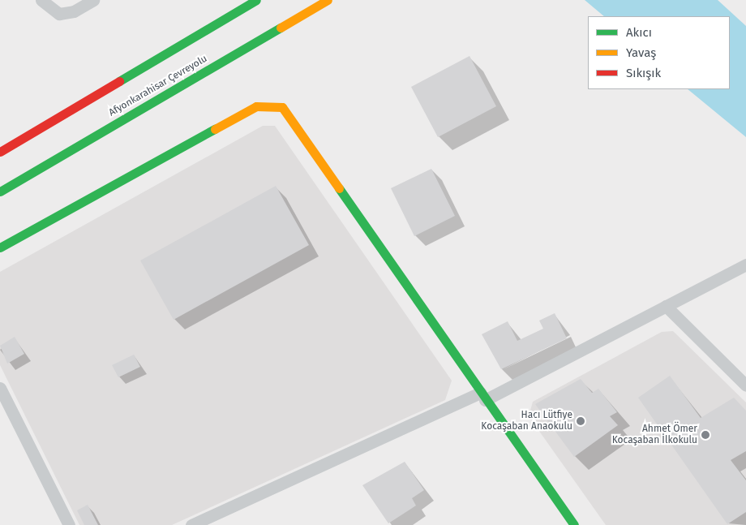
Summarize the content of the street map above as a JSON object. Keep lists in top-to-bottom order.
{
  "streets": {
    "main road": ["Afyonkarahisar Çevreyolu"]
  },
  "places": ["Hacı Lütfiye Kocaşaban Anaokulu", "Ahmet Ömer Kocaşaban İlkokulu"],
  "legend": ["Akıcı", "Yavaş", "Sıkışık"]
}
